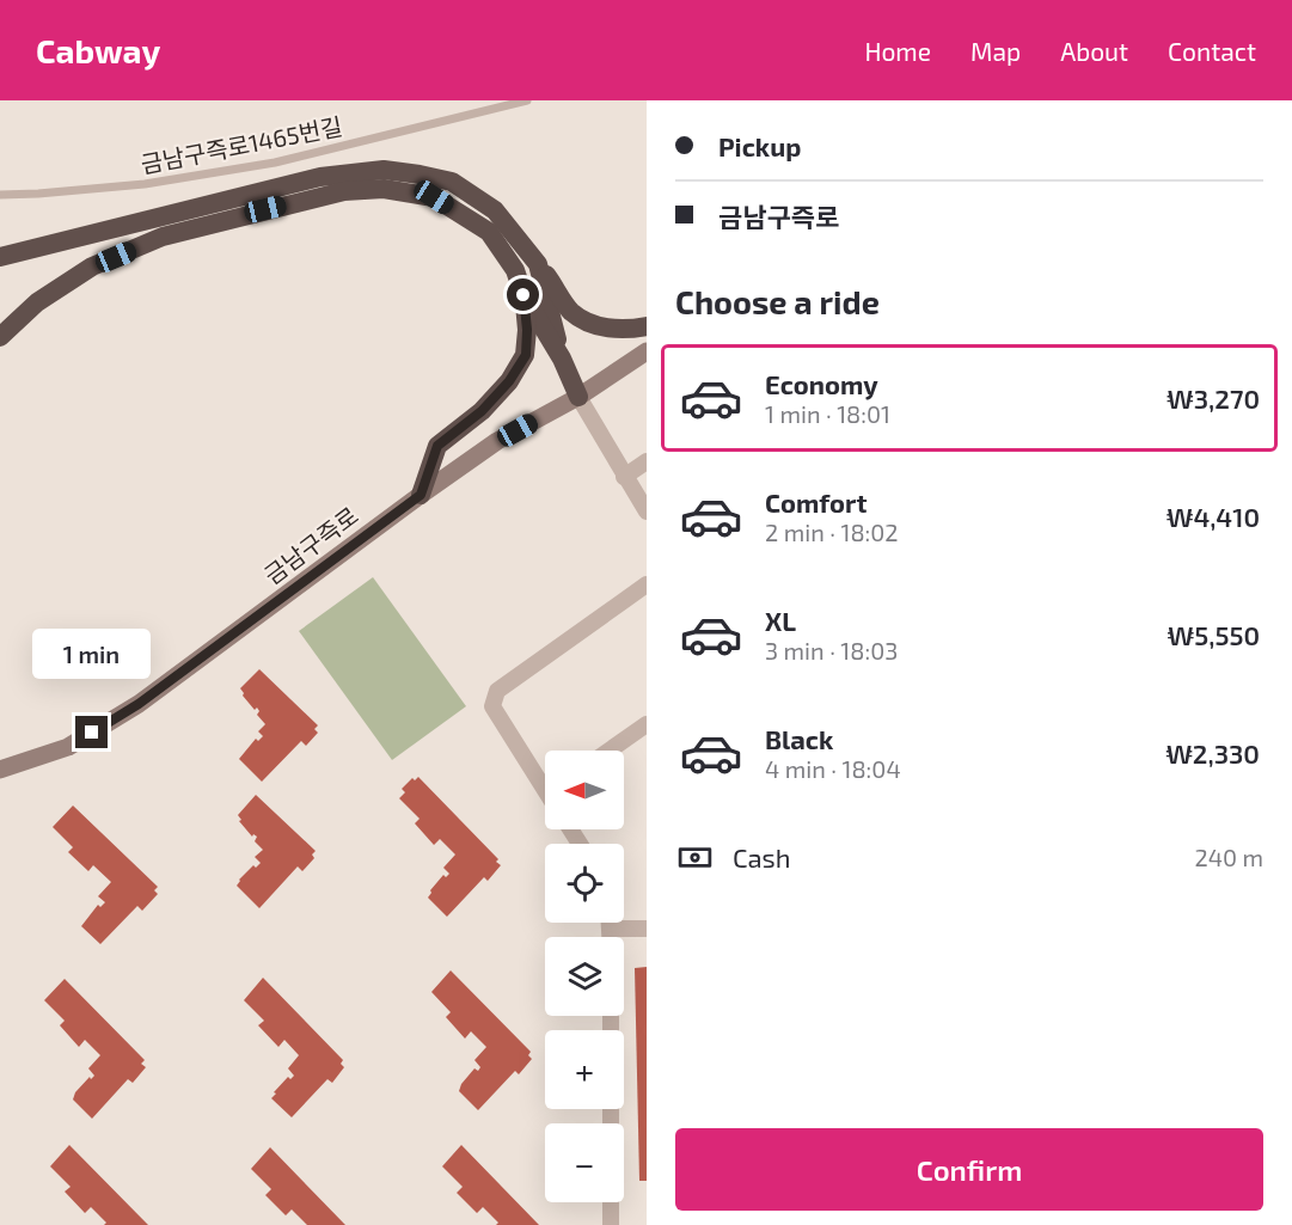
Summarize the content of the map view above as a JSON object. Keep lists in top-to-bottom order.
{
  "streets": {
    "main road": ["금남구즉로"],
    "lane": ["금남구즉로1465번길"]
  },
  "north": "left",
  "page": {
    "header": "Cabway",
    "nav": [
      "Home",
      "Map",
      "About",
      "Contact"
    ],
    "banner": ["Pickup", "금남구즉로"],
    "heading": "Choose a ride",
    "list": [
      {
        "name": "Economy",
        "note": "1 min · 18:01",
        "value": "₩3,270"
      },
      {
        "name": "Comfort",
        "note": "2 min · 18:02",
        "value": "₩4,410"
      },
      {
        "name": "XL",
        "note": "3 min · 18:03",
        "value": "₩5,550"
      },
      {
        "name": "Black",
        "note": "4 min · 18:04",
        "value": "₩2,330"
      }
    ],
    "bubble": "1 min",
    "map_buttons": ["+", "−"],
    "pay": ["Cash", "240 m"],
    "buttons": "Confirm"
  }
}
